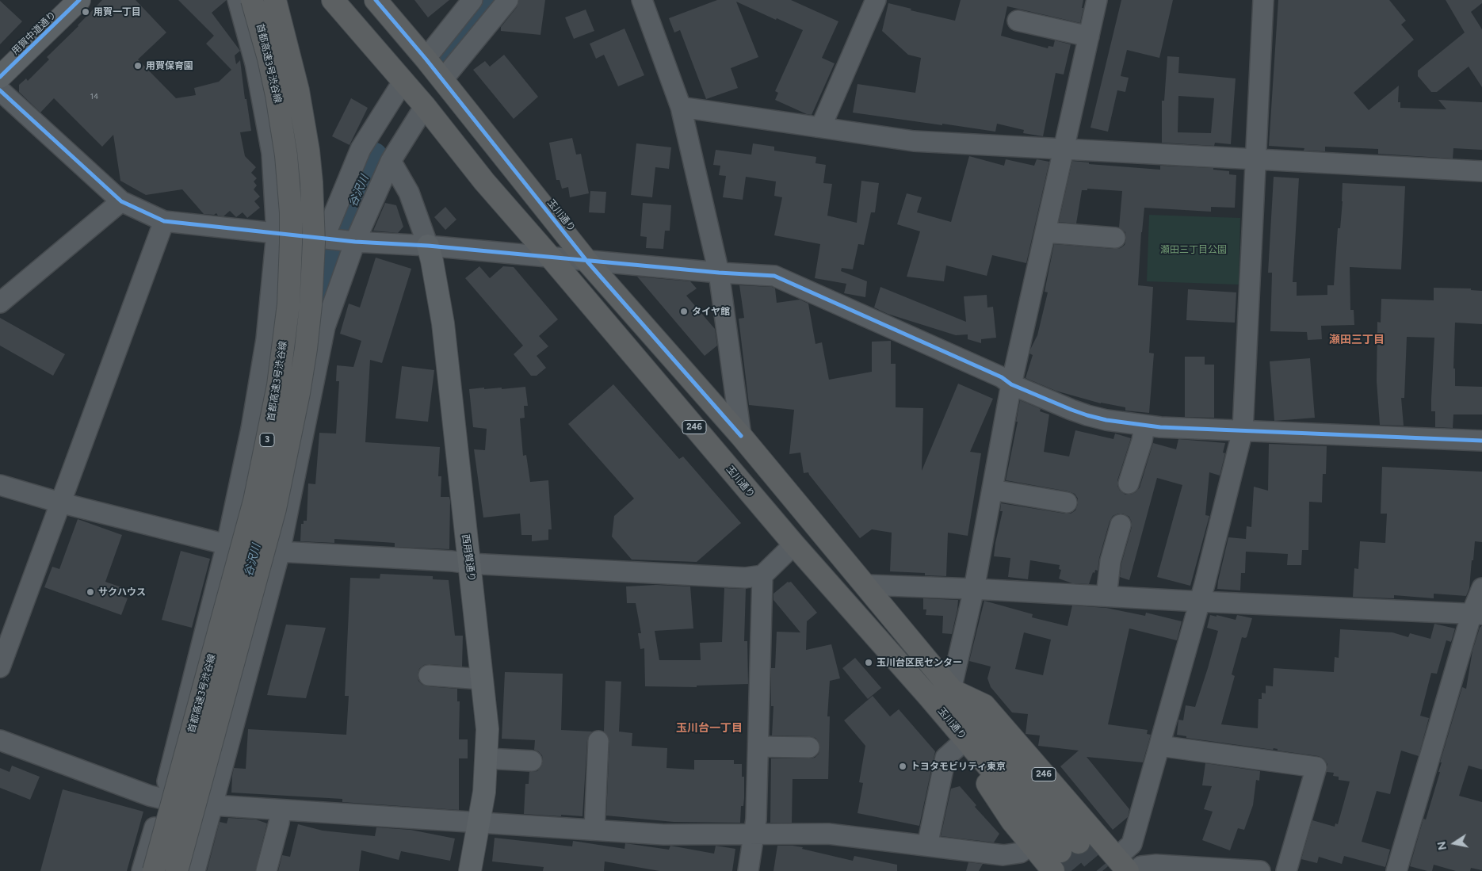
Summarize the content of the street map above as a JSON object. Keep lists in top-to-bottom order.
{
  "streets": {
    "highway": [
      "首都高速3号渋谷線",
      "玉川通り",
      "246",
      "3"
    ],
    "street": ["用賀中道通り", "西用賀通り"]
  },
  "crossings": [
    ["玉川通り", "246"]
  ],
  "districts": ["瀬田三丁目", "玉川台一丁目"],
  "water": ["谷沢川"],
  "parks": ["瀬田三丁目公園"],
  "places": [
    "用賀一丁目",
    "用賀保育園",
    "タイヤ館",
    "サクハウス",
    "玉川台区民センター",
    "トヨタモビリティ東京"
  ],
  "house_numbers": ["14"],
  "north": "left"
}
